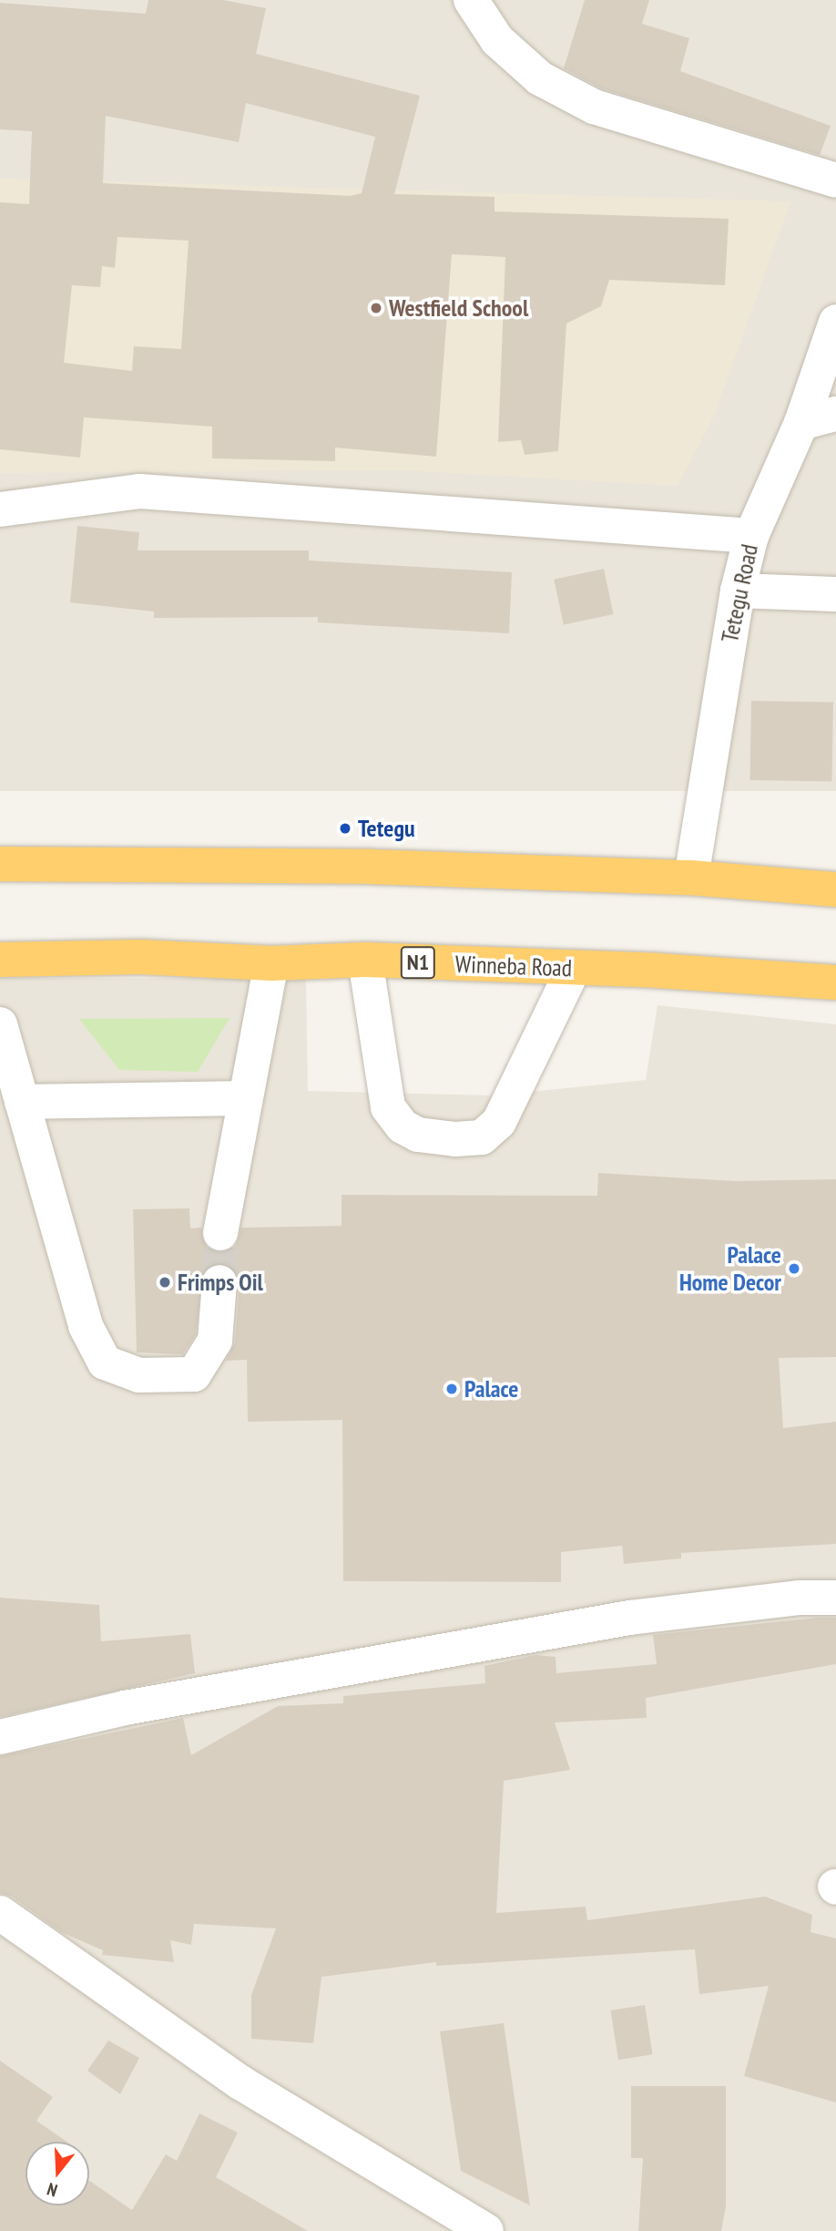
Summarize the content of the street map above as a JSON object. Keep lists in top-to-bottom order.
{
  "streets": {
    "highway": ["N1", "Winneba Road"],
    "street": ["Tetegu Road"]
  },
  "places": [
    "Westfield School",
    "Tetegu",
    "Palace Home Decor",
    "Frimps Oil",
    "Palace"
  ],
  "north": "bottom"
}
